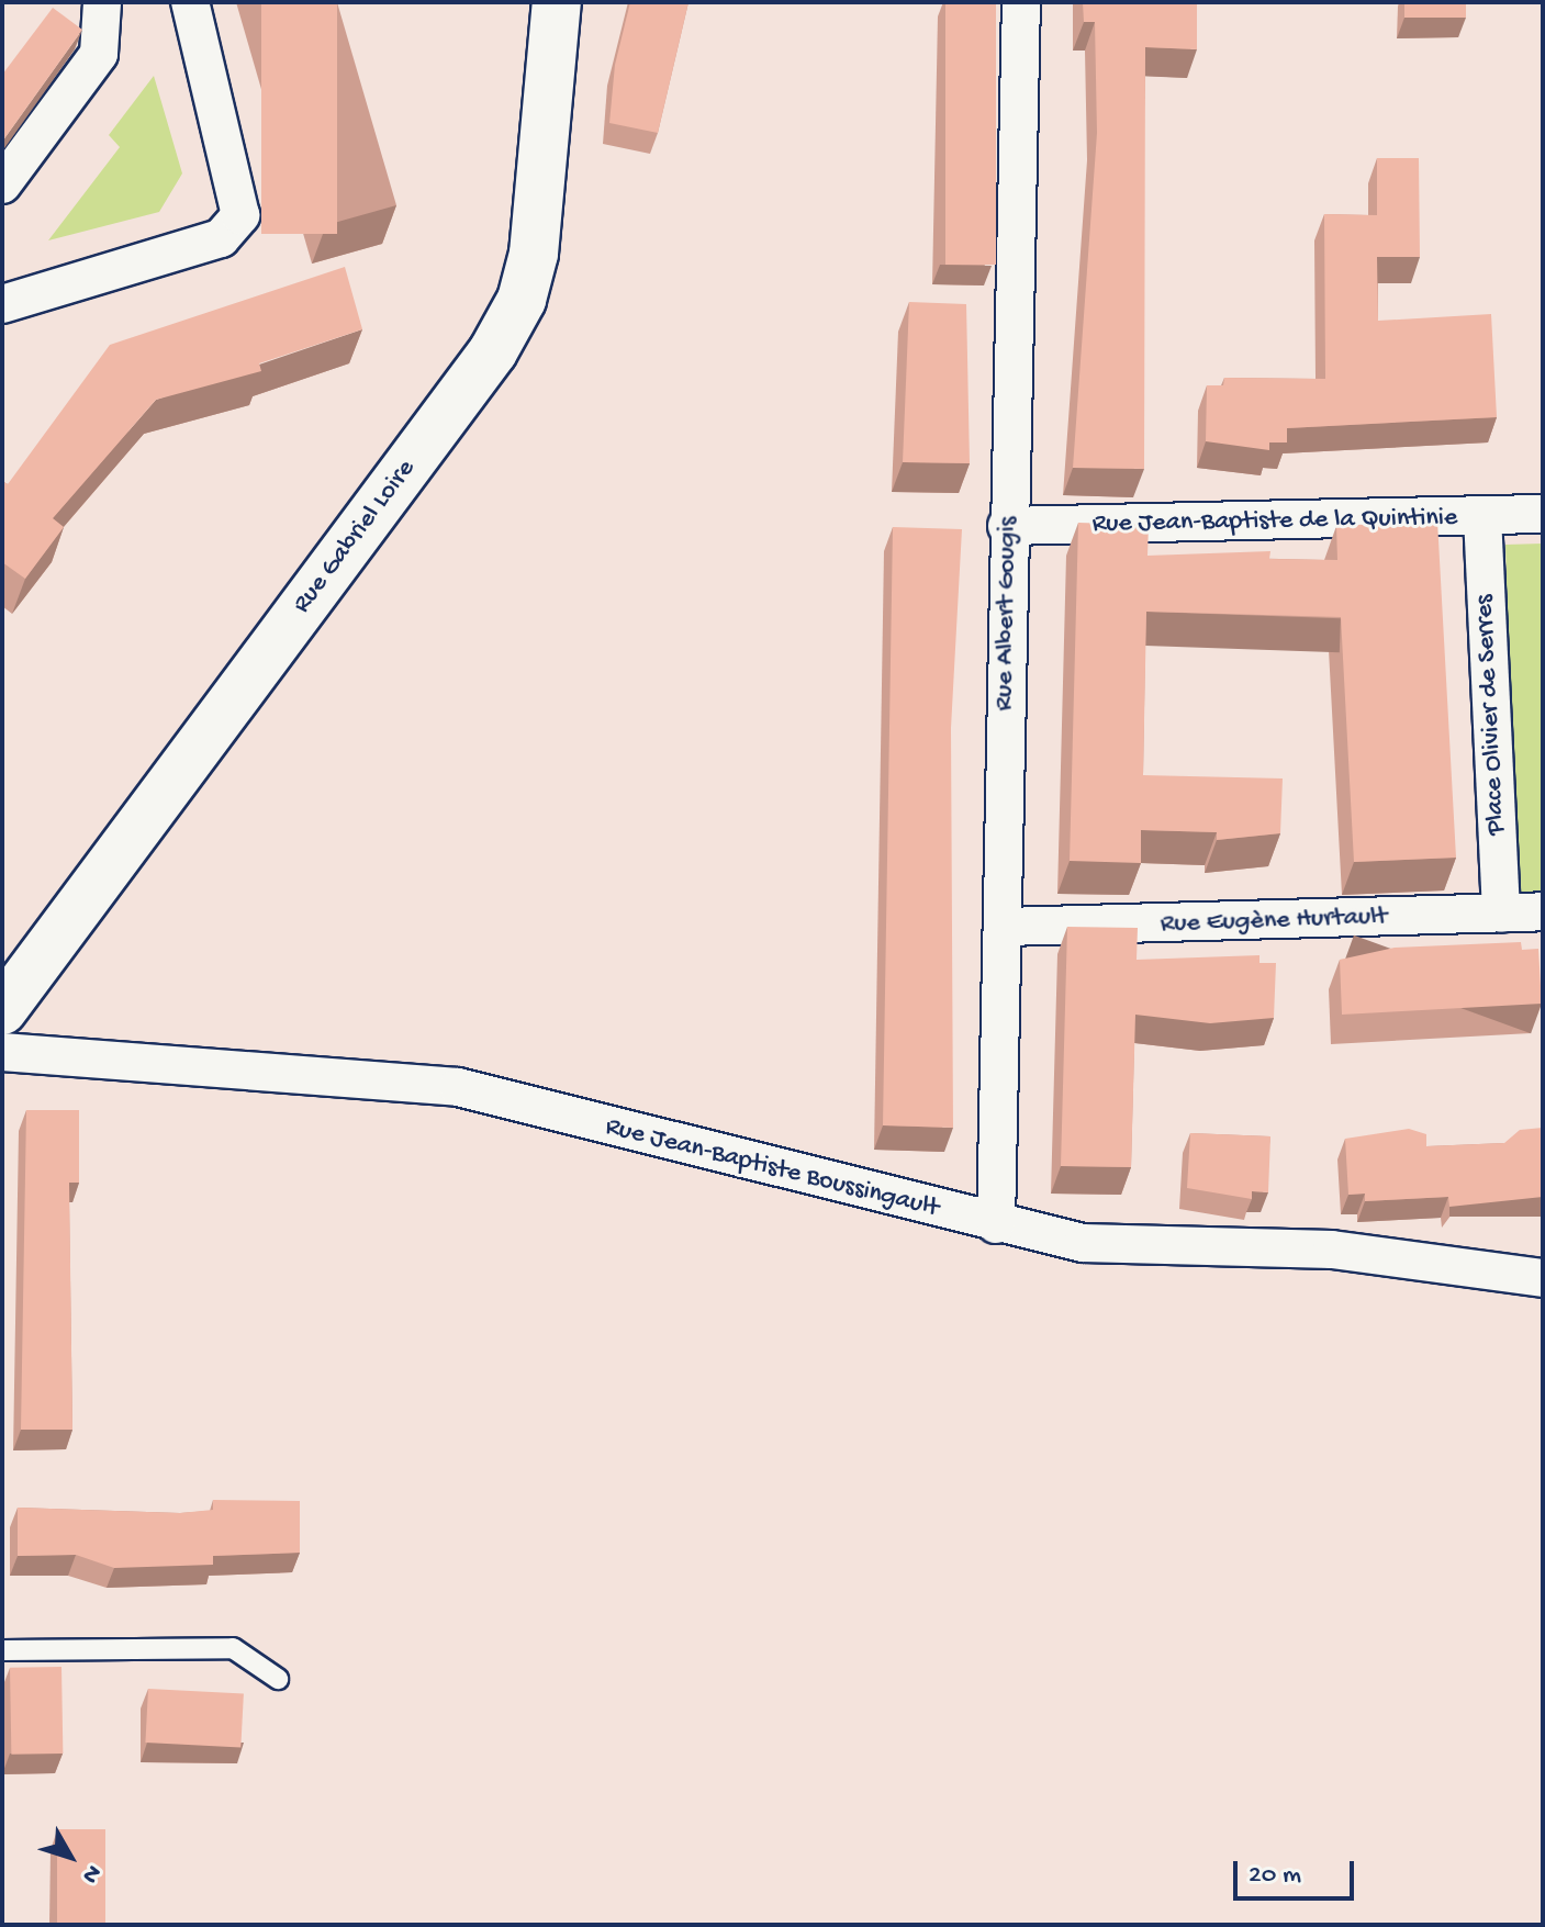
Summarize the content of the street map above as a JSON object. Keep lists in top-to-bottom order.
{
  "streets": {
    "street": [
      "Rue Jean-Baptiste de la Quintinie",
      "Rue Gabriel Loire",
      "Rue Albert Gougis",
      "Place Olivier de Serres",
      "Rue Eugène Hurtault",
      "Rue Jean-Baptiste Boussingault"
    ]
  },
  "crossings": [
    ["Rue Jean-Baptiste de la Quintinie", "Rue Albert Gougis"],
    ["Rue Jean-Baptiste de la Quintinie", "Place Olivier de Serres"],
    ["Rue Albert Gougis", "Rue Eugène Hurtault"],
    ["Rue Albert Gougis", "Rue Jean-Baptiste Boussingault"],
    ["Place Olivier de Serres", "Rue Eugène Hurtault"]
  ],
  "scale_bar": "20 m",
  "north": "bottom right"
}
